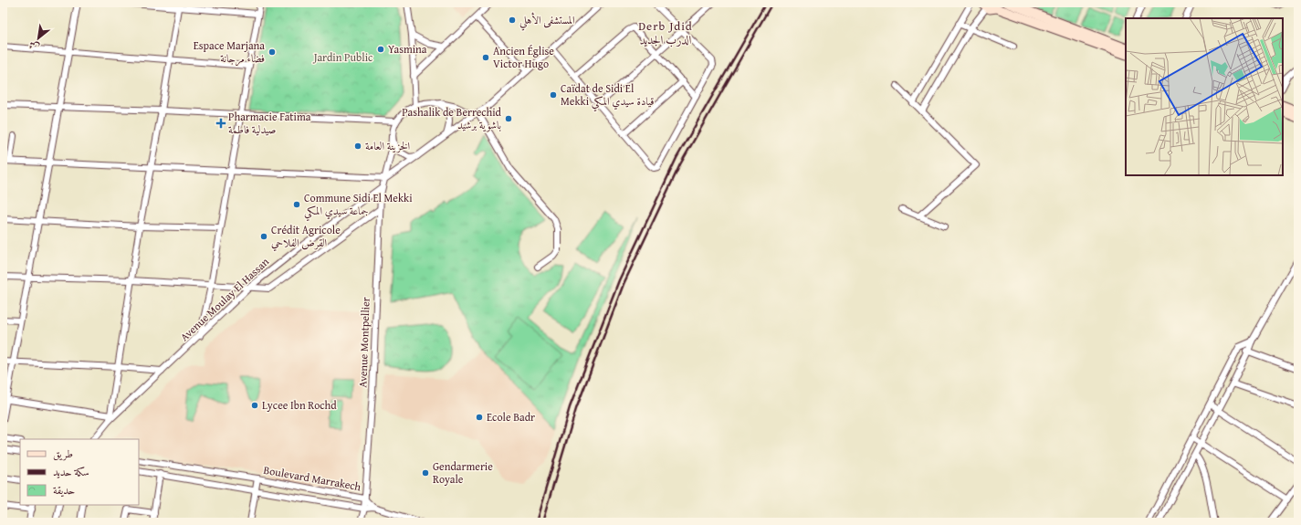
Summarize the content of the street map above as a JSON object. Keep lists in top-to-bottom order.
{
  "streets": {
    "street": ["Avenue Moulay El Hassan", "Avenue Montpellier", "Boulevard Marrakech"]
  },
  "crossings": [
    ["Avenue Moulay El Hassan", "Avenue Montpellier"],
    ["Avenue Montpellier", "Boulevard Marrakech"]
  ],
  "districts": ["Derb Jdid الدرب الجديد"],
  "parks": ["Jardin Public"],
  "places": {
    "other": [
      "المستشفى الأهلي",
      "Yasmina",
      "Espace Marjana فضاء مرجانة",
      "Ancien Église Victor Hugo",
      "Caïdat de Sidi El Mekki قيادة سيدي المكي",
      "Pashalik de Berrechid باشوية برشيد",
      "الخزينة العامة",
      "Commune Sidi El Mekki جماعة سيدي المكي",
      "Crédit Agricole القرض الفلاحي",
      "Lycee Ibn Rochd",
      "Ecole Badr",
      "Gendarmerie Royale"
    ],
    "health": ["Pharmacie Fatima صيدلية فاطمة"]
  },
  "legend": ["طريق", "سكة حديد", "حديقة"],
  "north": "bottom left"
}
